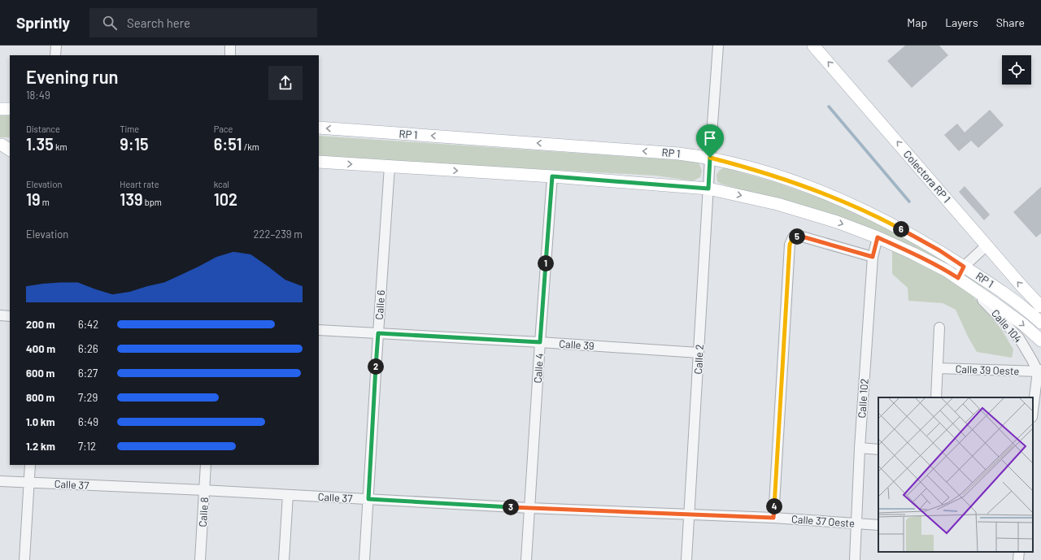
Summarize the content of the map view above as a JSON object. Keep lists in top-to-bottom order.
{
  "streets": {
    "main road": ["RP 1", "Colectora RP 1"],
    "street": [
      "Calle 6",
      "Calle 104",
      "Calle 39",
      "Calle 2",
      "Calle 4",
      "Calle 39 Oeste",
      "Calle 102",
      "Calle 37",
      "Calle 8",
      "Calle 37 Oeste"
    ]
  },
  "crossings": [
    ["RP 1", "Calle 6"],
    ["RP 1", "Calle 104"],
    ["RP 1", "Calle 2"],
    ["RP 1", "Calle 4"],
    ["RP 1", "Calle 102"],
    ["Calle 6", "Calle 39"],
    ["Calle 6", "Calle 37"],
    ["Calle 104", "Calle 39 Oeste"],
    ["Calle 39", "Calle 2"],
    ["Calle 39", "Calle 4"],
    ["Calle 2", "Calle 37"],
    ["Calle 2", "Calle 37 Oeste"],
    ["Calle 4", "Calle 37"],
    ["Calle 102", "Calle 37 Oeste"],
    ["Calle 37", "Calle 8"],
    ["Calle 37", "Calle 37 Oeste"]
  ],
  "one_way": ["Colectora RP 1"],
  "page": {
    "header": "Sprintly",
    "search": "Search here",
    "nav": ["Map", "Layers", "Share"],
    "heading": ["Evening run", "18:49"],
    "stats": [
      ["Distance", "1.35 km"],
      ["Time", "9:15"],
      ["Pace", "6:51 /km"],
      ["Elevation", "19 m"],
      ["Heart rate", "139 bpm"],
      ["kcal", "102"]
    ],
    "pins": [
      "6",
      "5",
      "1",
      "2",
      "4",
      "3"
    ],
    "chart": ["Elevation", "222–239 m"],
    "list": [
      {
        "name": "200 m",
        "note": "6:42"
      },
      {
        "name": "400 m",
        "note": "6:26"
      },
      {
        "name": "600 m",
        "note": "6:27"
      },
      {
        "name": "800 m",
        "note": "7:29"
      },
      {
        "name": "1.0 km",
        "note": "6:49"
      },
      {
        "name": "1.2 km",
        "note": "7:12"
      }
    ]
  }
}
